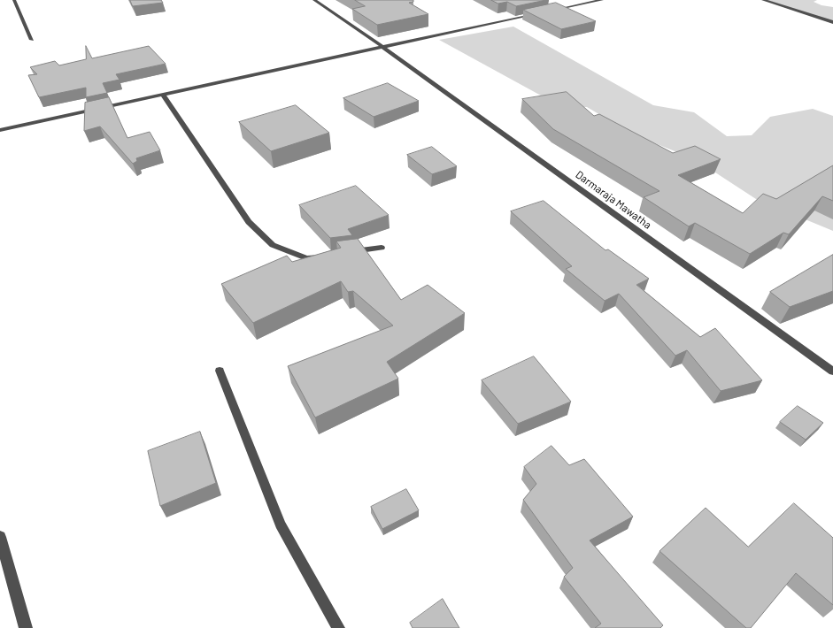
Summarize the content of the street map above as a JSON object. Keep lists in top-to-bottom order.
{
  "streets": {
    "street": ["Darmaraja Mawatha"]
  }
}
